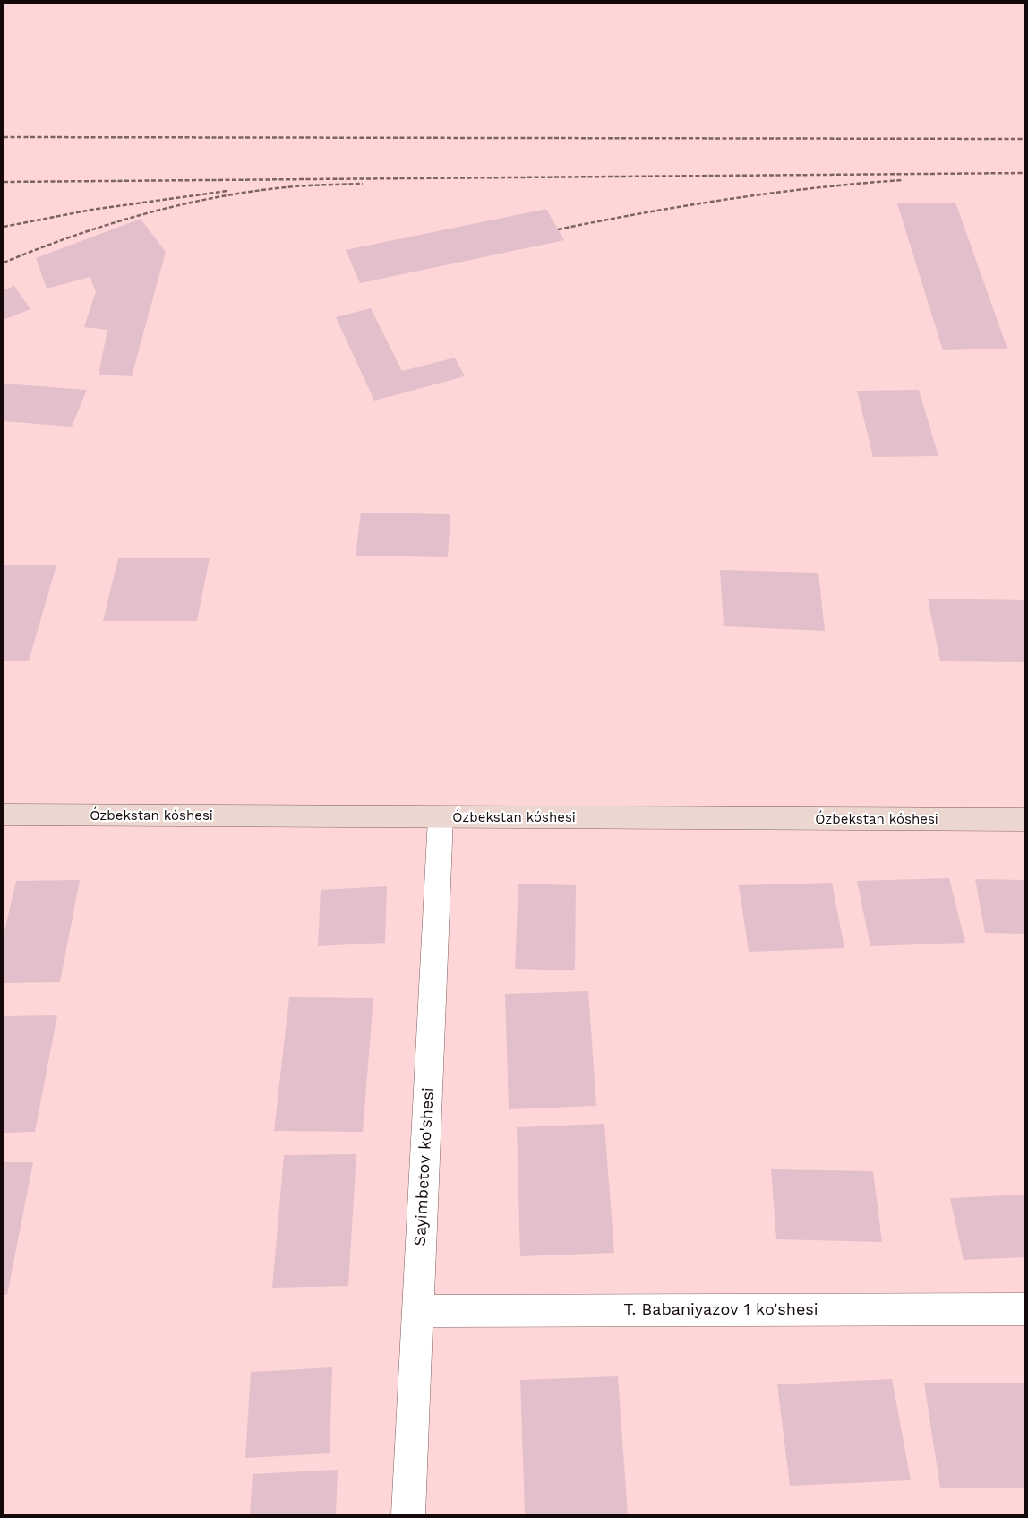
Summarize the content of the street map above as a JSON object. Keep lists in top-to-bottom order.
{
  "streets": {
    "street": ["Ózbekstan kóshesi", "Sayimbetov ko'shesi", "T. Babaniyazov 1 ko'shesi"]
  },
  "crossings": [
    ["Ózbekstan kóshesi", "Sayimbetov ko'shesi"],
    ["Sayimbetov ko'shesi", "T. Babaniyazov 1 ko'shesi"]
  ]
}
